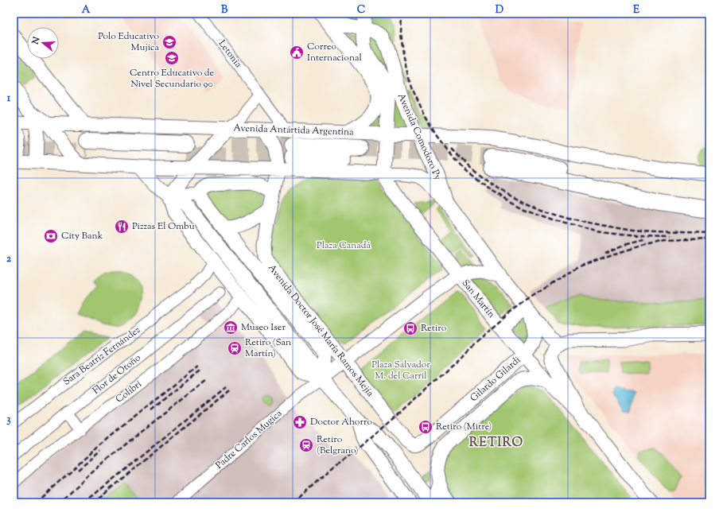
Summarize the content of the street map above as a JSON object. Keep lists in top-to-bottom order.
{
  "streets": {
    "main road": [
      "Avenida Antártida Argentina",
      "Avenida Comodoro Py",
      "San Martín",
      "Avenida Doctor José María Ramos Mejía",
      "Gilardo Gilardi"
    ],
    "street": [
      "Letonia",
      "Sara Beatriz Fernández",
      "Flor de Otoño",
      "Colibrí",
      "Padre Carlos Mugica"
    ]
  },
  "crossings": [
    ["Letonia", "Avenida Antártida Argentina"],
    ["Avenida Antártida Argentina", "Avenida Comodoro Py"],
    ["Avenida Antártida Argentina", "Avenida Doctor José María Ramos Mejía"],
    ["Avenida Comodoro Py", "San Martín"],
    ["San Martín", "Gilardo Gilardi"],
    ["Avenida Doctor José María Ramos Mejía", "Gilardo Gilardi"],
    ["Avenida Doctor José María Ramos Mejía", "Padre Carlos Mugica"]
  ],
  "districts": ["RETIRO"],
  "parks": ["Plaza Canadá", "Plaza Salvador M. del Carril"],
  "places": {
    "school or university": ["Polo Educativo Mujica", "Centro Educativo de Nivel Secundario 90"],
    "public building": ["Correo Internacional"],
    "restaurant": ["Pizzas El Ombu"],
    "bank": ["City Bank"],
    "museum": ["Museo Iser"],
    "bus stop": ["Retiro", "Retiro (Mitre)"],
    "station": ["Retiro (San Martín)", "Retiro (Belgrano)"],
    "pharmacy": ["Doctor Ahorro"]
  },
  "north": "left",
  "grid": {
    "columns": [
      "A",
      "B",
      "C",
      "D",
      "E"
    ],
    "rows": ["1", "2", "3"]
  }
}
